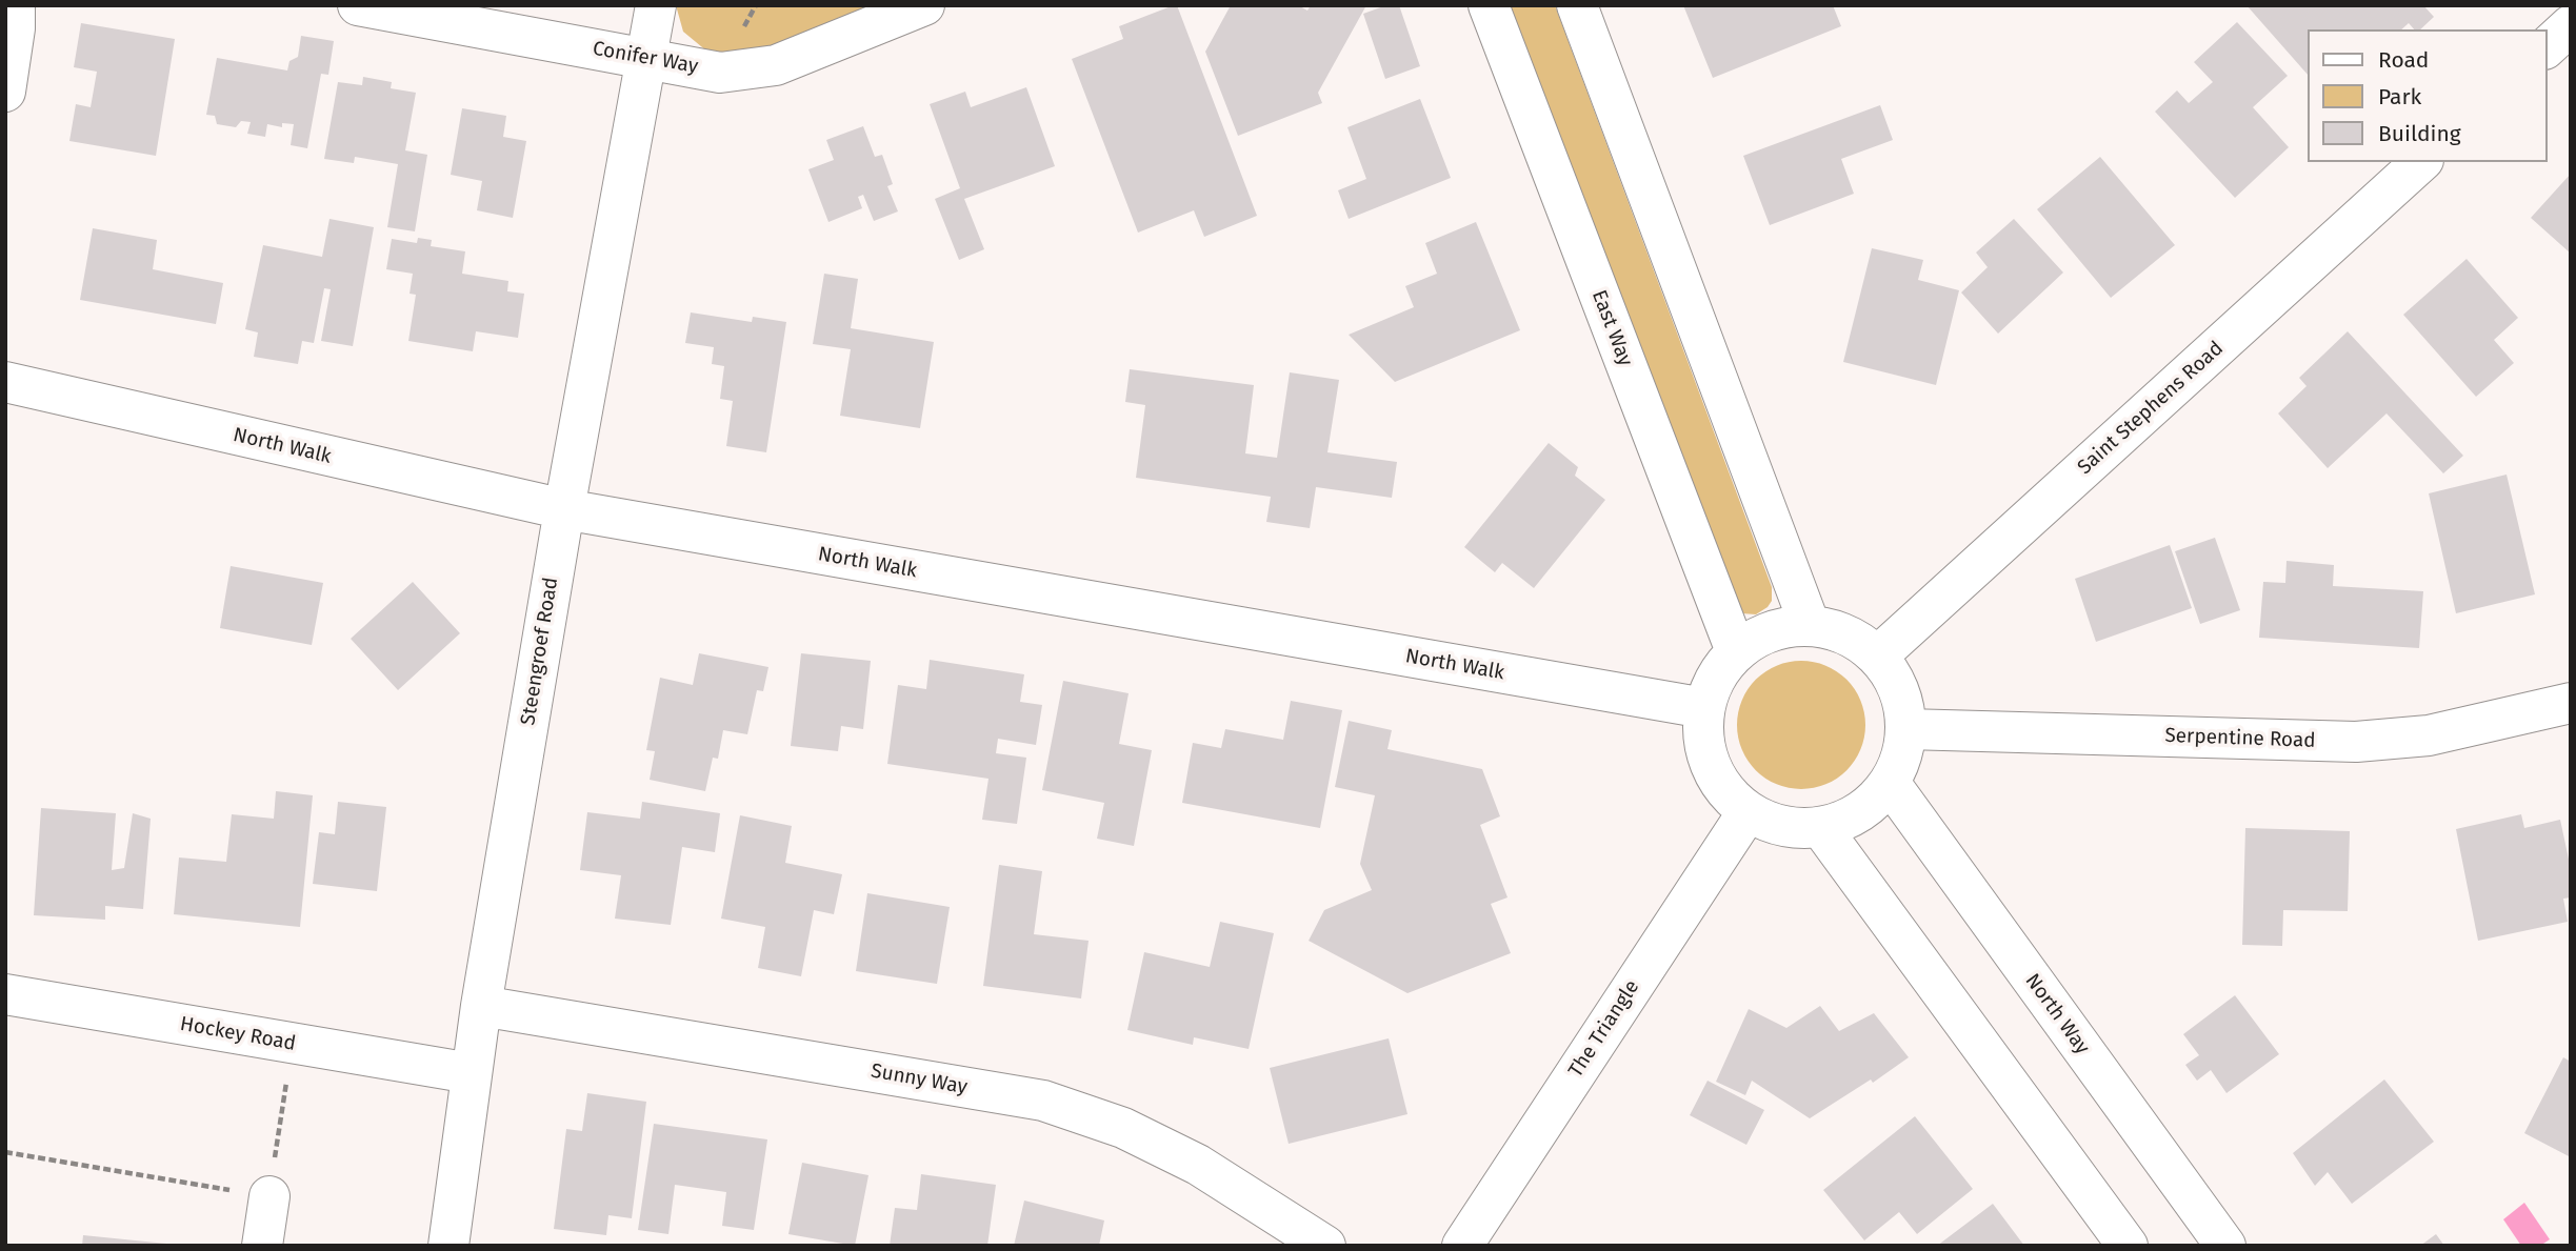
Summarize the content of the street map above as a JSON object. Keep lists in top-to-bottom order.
{
  "streets": {
    "street": [
      "Conifer Way",
      "East Way",
      "Saint Stephens Road",
      "North Walk",
      "Steengroef Road",
      "Serpentine Road",
      "North Way",
      "The Triangle",
      "Hockey Road",
      "Sunny Way"
    ]
  },
  "crossings": [
    ["Conifer Way", "Steengroef Road"],
    ["East Way", "Saint Stephens Road"],
    ["East Way", "North Walk"],
    ["East Way", "Serpentine Road"],
    ["East Way", "North Way"],
    ["East Way", "The Triangle"],
    ["Saint Stephens Road", "North Walk"],
    ["Saint Stephens Road", "Serpentine Road"],
    ["Saint Stephens Road", "North Way"],
    ["Saint Stephens Road", "The Triangle"],
    ["North Walk", "Steengroef Road"],
    ["North Walk", "Serpentine Road"],
    ["North Walk", "North Way"],
    ["North Walk", "The Triangle"],
    ["Steengroef Road", "Hockey Road"],
    ["Steengroef Road", "Sunny Way"],
    ["Serpentine Road", "North Way"],
    ["Serpentine Road", "The Triangle"],
    ["North Way", "The Triangle"]
  ],
  "legend": ["Road", "Park", "Building"]
}
